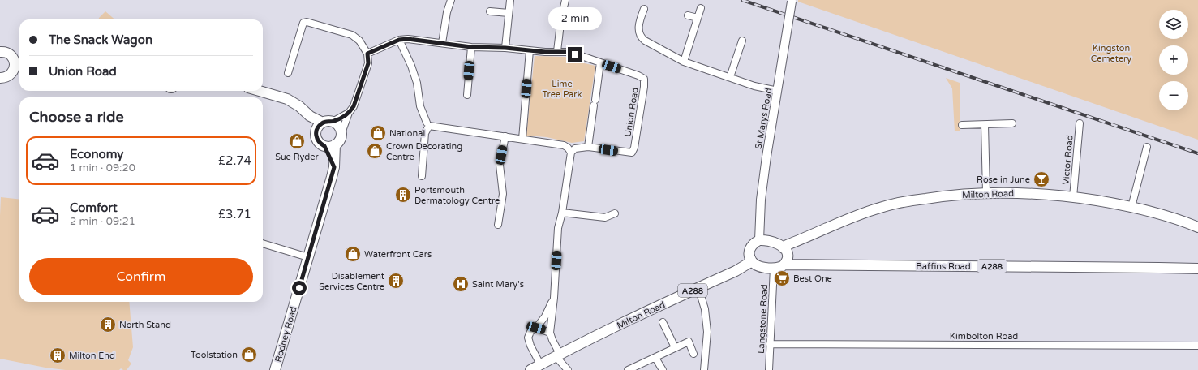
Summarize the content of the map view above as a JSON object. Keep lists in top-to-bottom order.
{
  "streets": {
    "main road": [
      "Milton Road",
      "Baffins Road",
      "A288",
      "Rodney Road"
    ],
    "street": [
      "Union Road",
      "St Marys Road",
      "Victor Road",
      "Langstone Road",
      "Kimbolton Road"
    ]
  },
  "crossings": [
    ["St Marys Road", "Milton Road"],
    ["St Marys Road", "Baffins Road"],
    ["St Marys Road", "Langstone Road"],
    ["Victor Road", "Milton Road"],
    ["Milton Road", "Baffins Road"],
    ["Milton Road", "Langstone Road"],
    ["Baffins Road", "Langstone Road"],
    ["Langstone Road", "Kimbolton Road"]
  ],
  "parks": ["Kingston Cemetery", "Lime Tree Park"],
  "places": {
    "shop": [
      "National",
      "Sue Ryder",
      "Crown Decorating Centre",
      "Waterfront Cars",
      "Toolstation"
    ],
    "bar": ["Rose in June"],
    "building": [
      "Portsmouth Dermatology Centre",
      "Disablement Services Centre",
      "North Stand",
      "Milton End"
    ],
    "supermarket": ["Best One"],
    "hospital": ["Saint Mary's"]
  },
  "page": {
    "bubble": "2 min",
    "map_buttons": ["+", "−"],
    "banner": ["The Snack Wagon", "Union Road"],
    "heading": "Choose a ride",
    "list": [
      {
        "name": "Economy",
        "note": "1 min · 09:20",
        "value": "£2.74"
      },
      {
        "name": "Comfort",
        "note": "2 min · 09:21",
        "value": "£3.71"
      }
    ],
    "buttons": "Confirm"
  }
}
